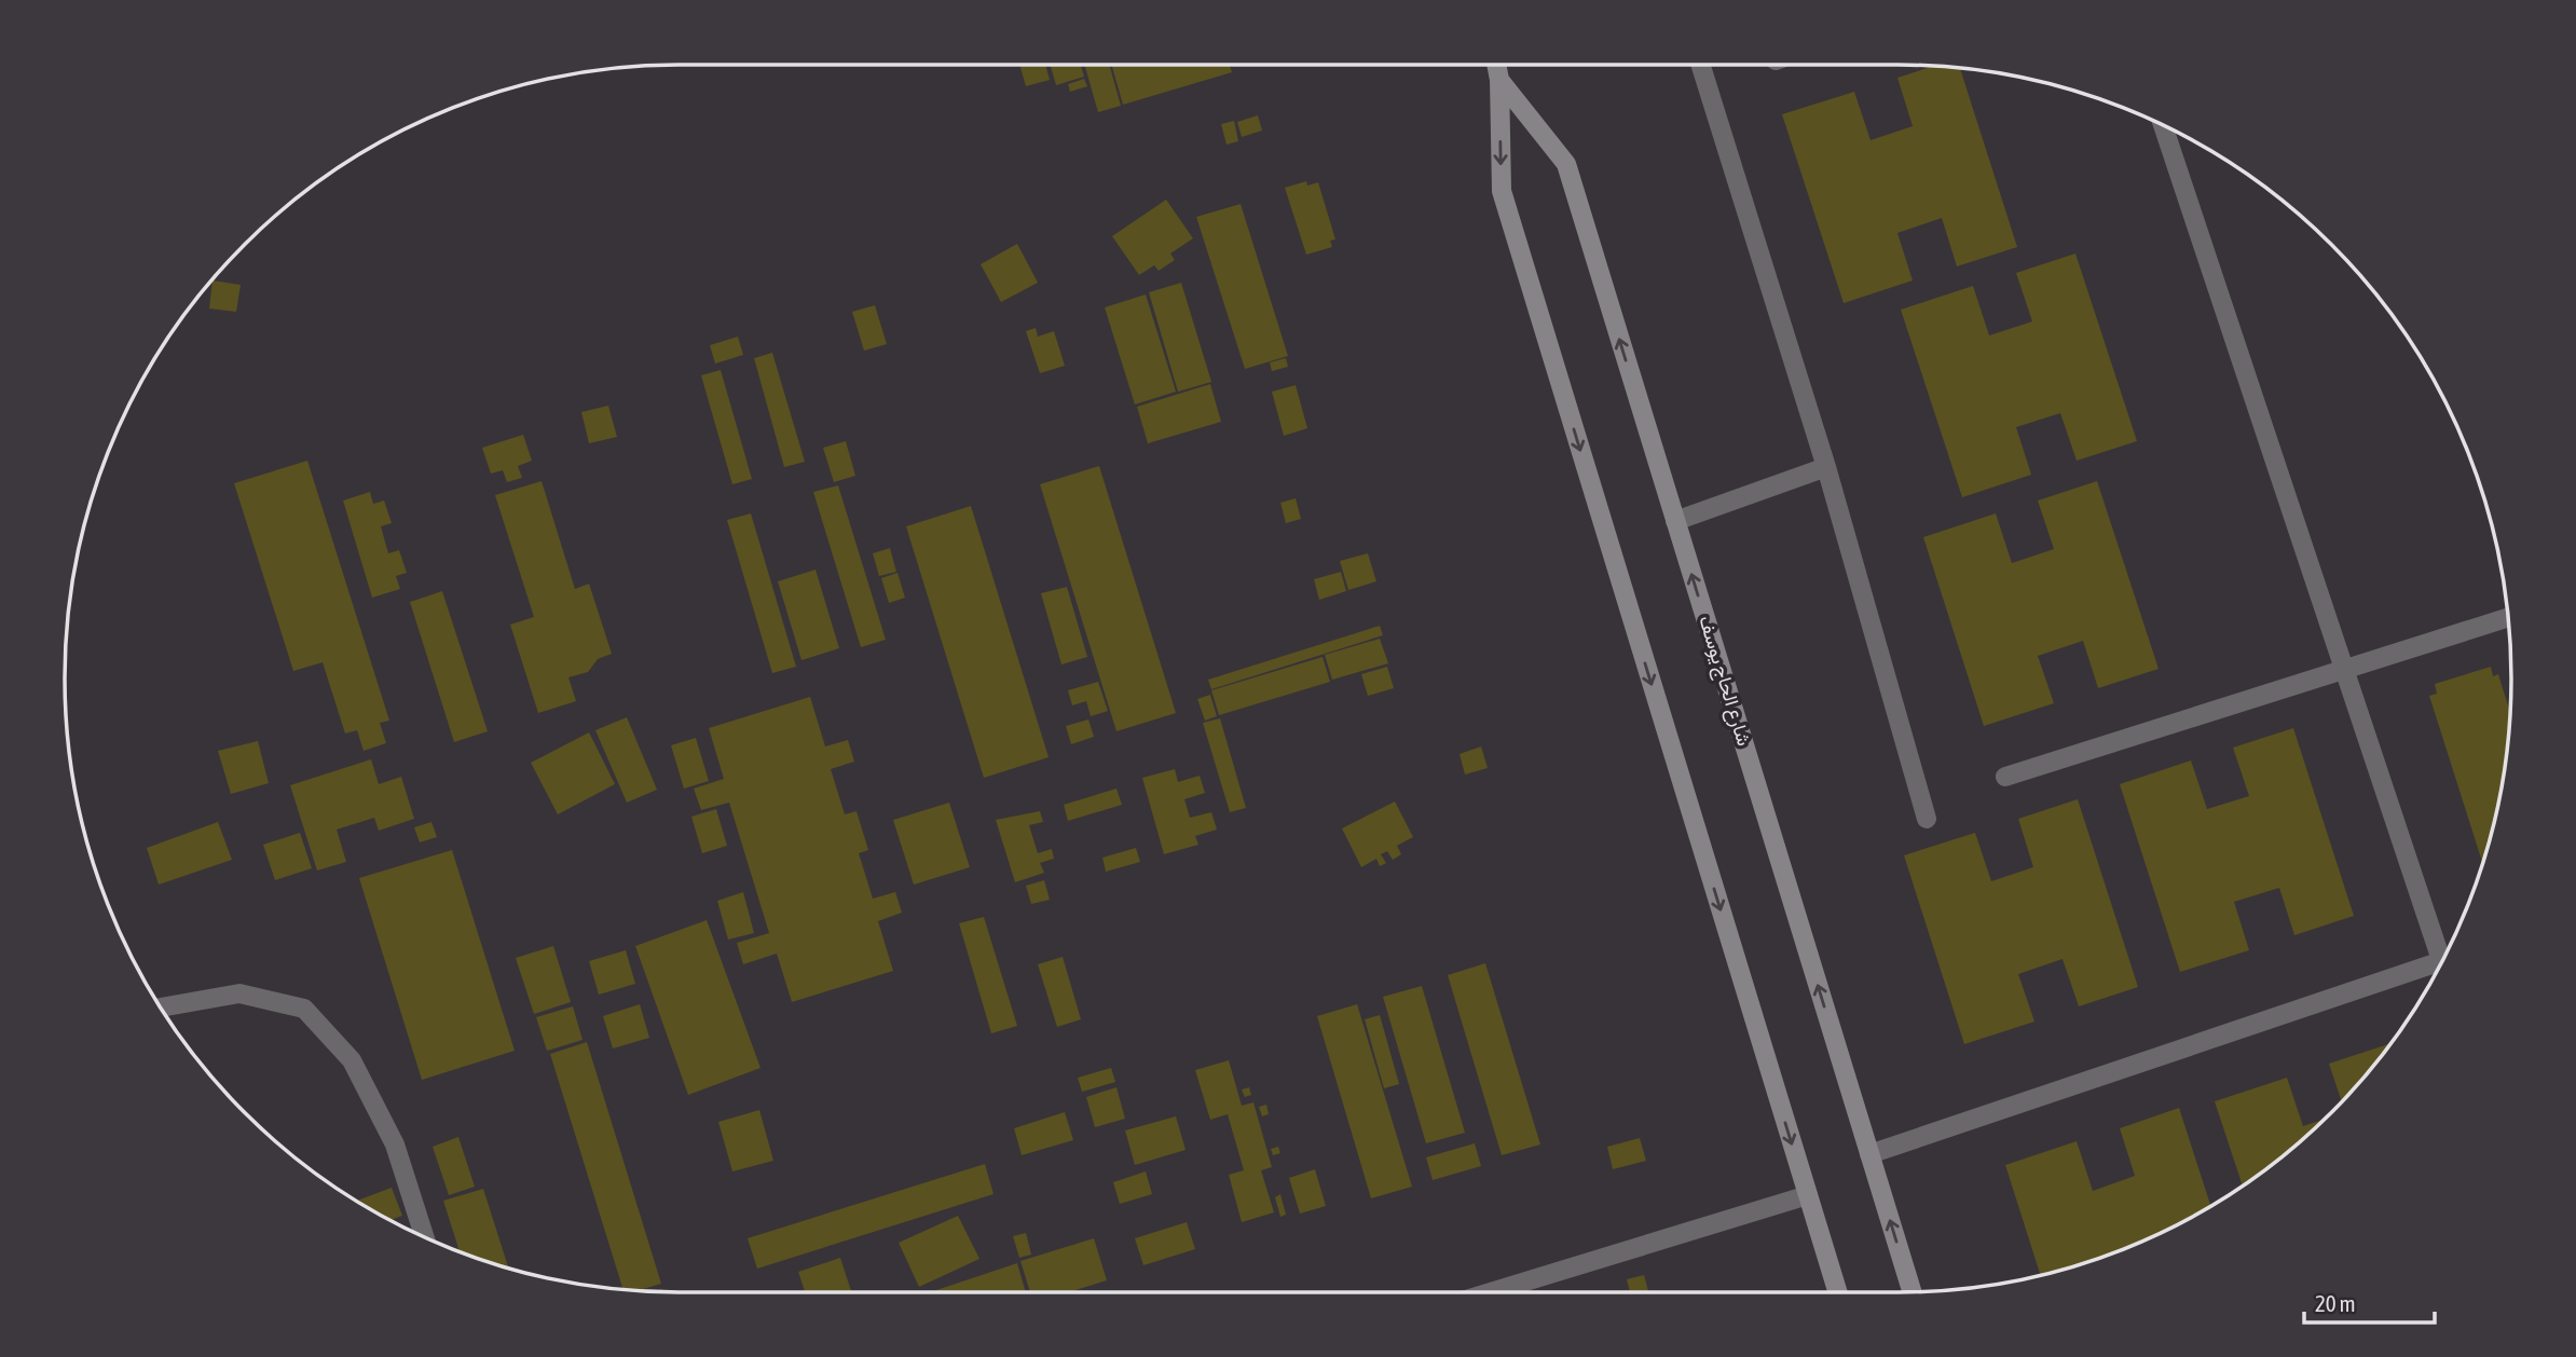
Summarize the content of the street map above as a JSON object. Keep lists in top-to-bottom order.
{
  "streets": {
    "main road": ["شارع الحاج يوسف"]
  },
  "scale_bar": "20 m"
}
